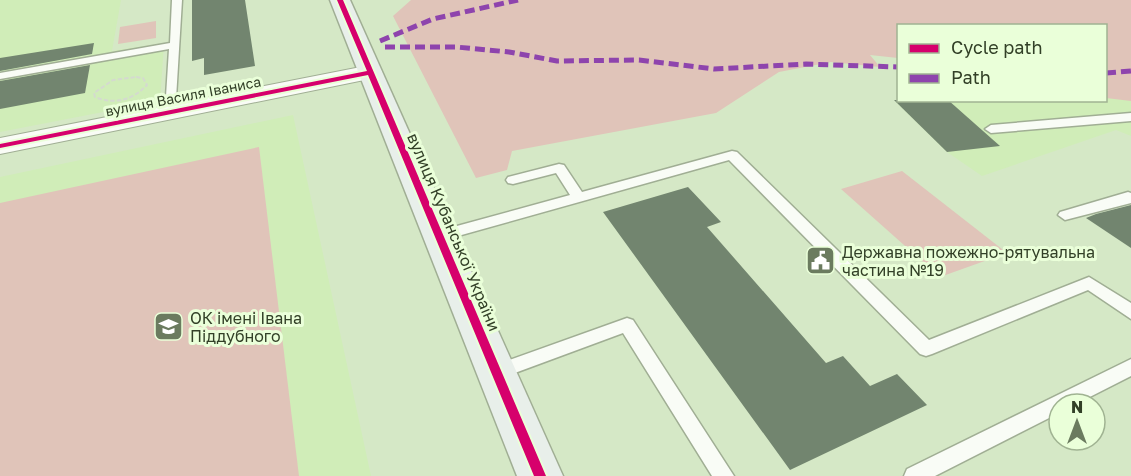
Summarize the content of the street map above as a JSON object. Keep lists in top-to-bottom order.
{
  "streets": {
    "street": ["вулиця Василя Іваниса", "вулиця Кубанської України"]
  },
  "crossings": [
    ["вулиця Василя Іваниса", "вулиця Кубанської України"]
  ],
  "places": {
    "public building": ["Державна пожежно-рятувальна частина №19"],
    "school or university": ["ОК імені Івана Піддубного"]
  },
  "legend": ["Cycle path", "Path"],
  "north": "top"
}
